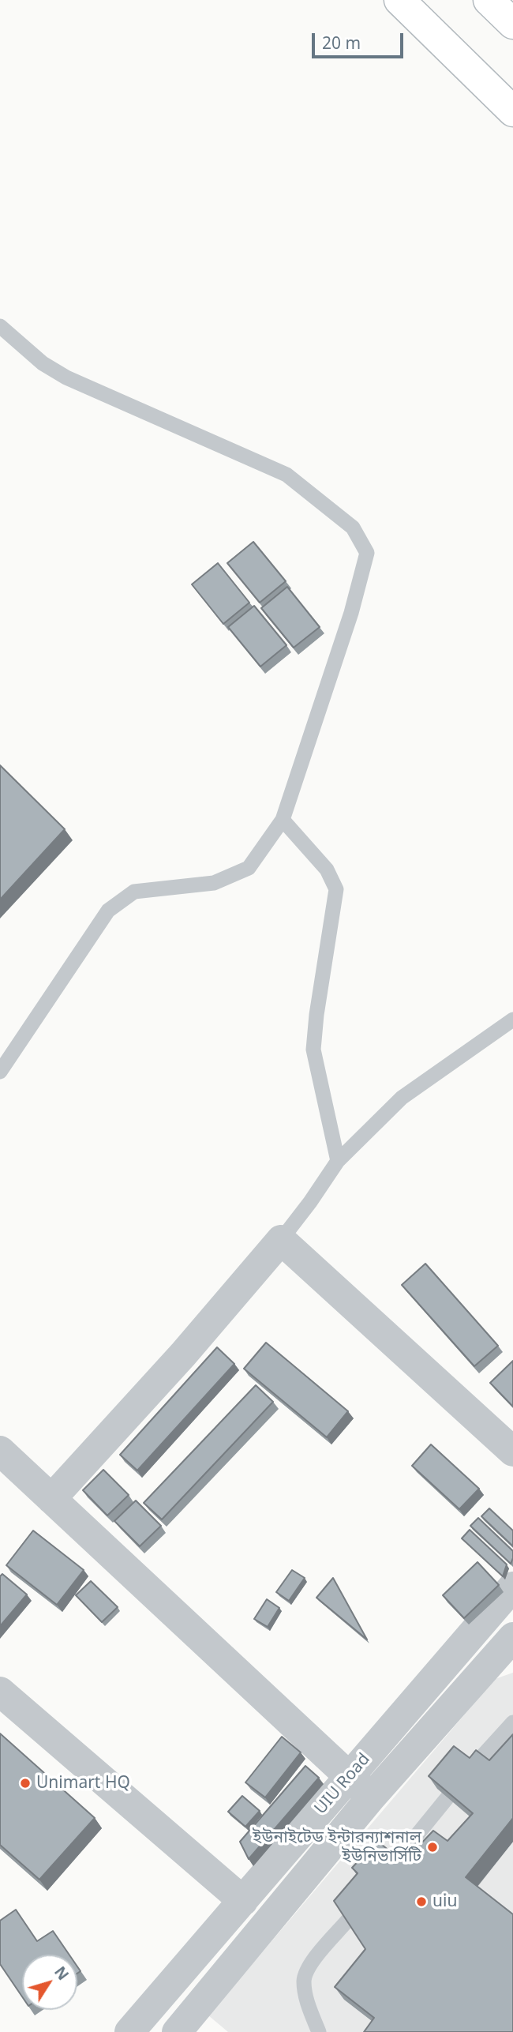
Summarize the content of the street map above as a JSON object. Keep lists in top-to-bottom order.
{
  "streets": {
    "street": ["UIU Road"]
  },
  "places": ["Unimart HQ", "ইউনাইটেড ইন্টারন্যাশনাল ইউনিভার্সিটি", "uiu"],
  "scale_bar": "20 m",
  "north": "top right"
}
